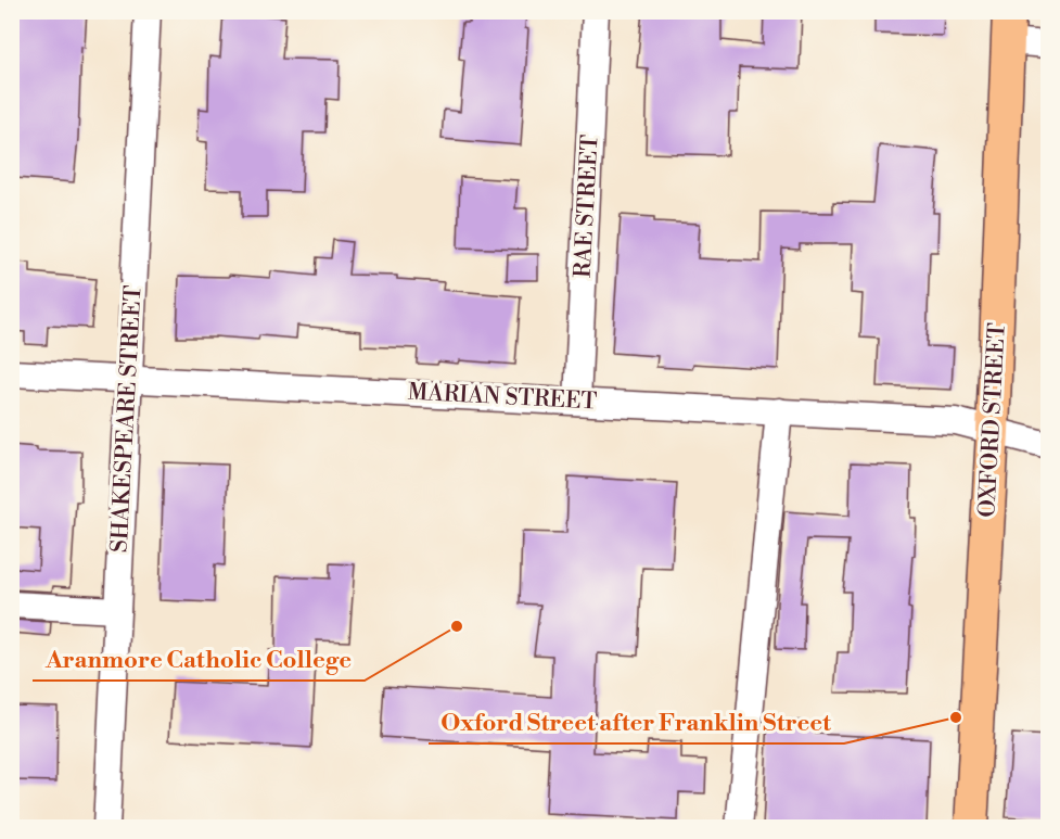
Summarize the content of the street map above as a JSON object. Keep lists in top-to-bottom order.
{
  "streets": {
    "main road": ["OXFORD STREET"],
    "street": ["RAE STREET", "MARIAN STREET", "SHAKESPEARE STREET"]
  },
  "crossings": [
    ["RAE STREET", "MARIAN STREET"],
    ["MARIAN STREET", "SHAKESPEARE STREET"],
    ["MARIAN STREET", "OXFORD STREET"]
  ],
  "places": ["Aranmore Catholic College", "Oxford Street after Franklin Street"]
}
